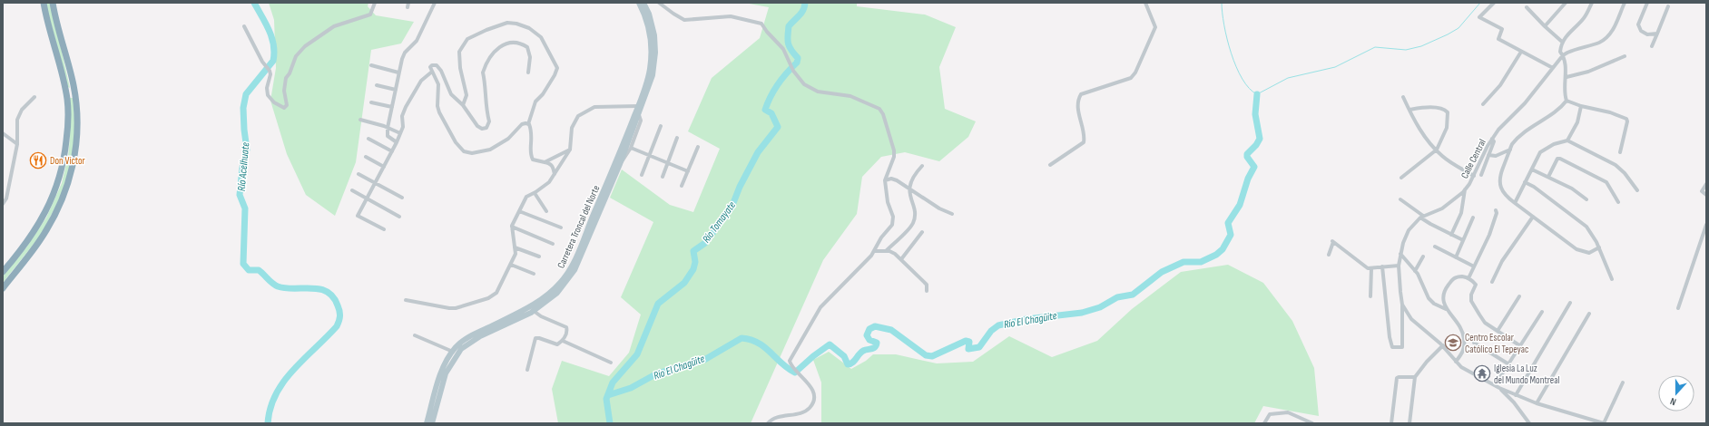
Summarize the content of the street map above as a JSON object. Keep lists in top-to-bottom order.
{
  "streets": {
    "main road": ["Carretera Troncal del Norte"],
    "street": ["Calle Central"]
  },
  "water": ["Río Acelhuate", "Río Tomayate", "Río El Chagüite"],
  "places": {
    "restaurant": ["Don Víctor"],
    "school or university": ["Centro Escolar Católico El Tepeyac"],
    "temple": ["Iglesia La Luz del Mundo Montreal"]
  },
  "north": "bottom"
}
